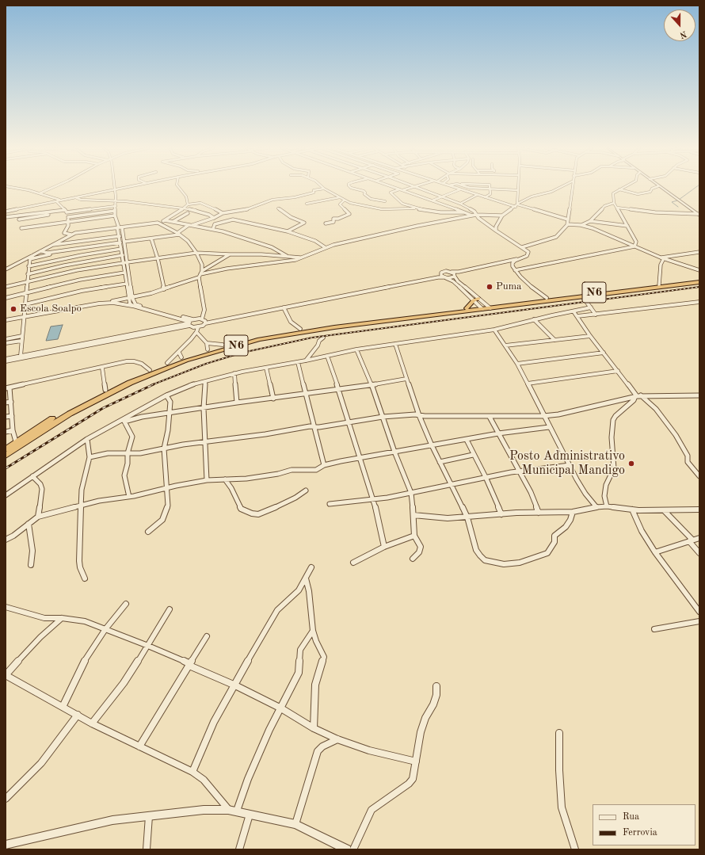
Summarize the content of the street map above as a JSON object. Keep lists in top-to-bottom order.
{
  "streets": {
    "highway": ["N6"]
  },
  "places": ["Puma", "Escola Soalpo", "Posto Administrativo Municipal Mandigo"],
  "legend": ["Rua", "Ferrovia"],
  "north": "bottom"
}
